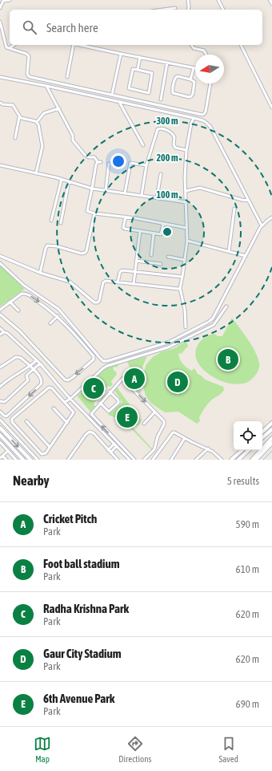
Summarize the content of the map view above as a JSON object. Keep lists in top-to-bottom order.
{
  "north": "left",
  "page": {
    "search": "Search here",
    "pins": [
      "B",
      "A",
      "D",
      "C",
      "E"
    ],
    "heading": ["Nearby", "5 results"],
    "list": [
      {
        "mark": "A",
        "name": "Cricket Pitch",
        "note": "Park",
        "value": "590 m"
      },
      {
        "mark": "B",
        "name": "Foot ball stadium",
        "note": "Park",
        "value": "610 m"
      },
      {
        "mark": "C",
        "name": "Radha Krishna Park",
        "note": "Park",
        "value": "620 m"
      },
      {
        "mark": "D",
        "name": "Gaur City Stadium",
        "note": "Park",
        "value": "620 m"
      },
      {
        "mark": "E",
        "name": "6th Avenue Park",
        "note": "Park",
        "value": "690 m"
      }
    ],
    "nav": ["Map", "Directions", "Saved"]
  },
  "rings": ["300 m", "200 m", "100 m"]
}
